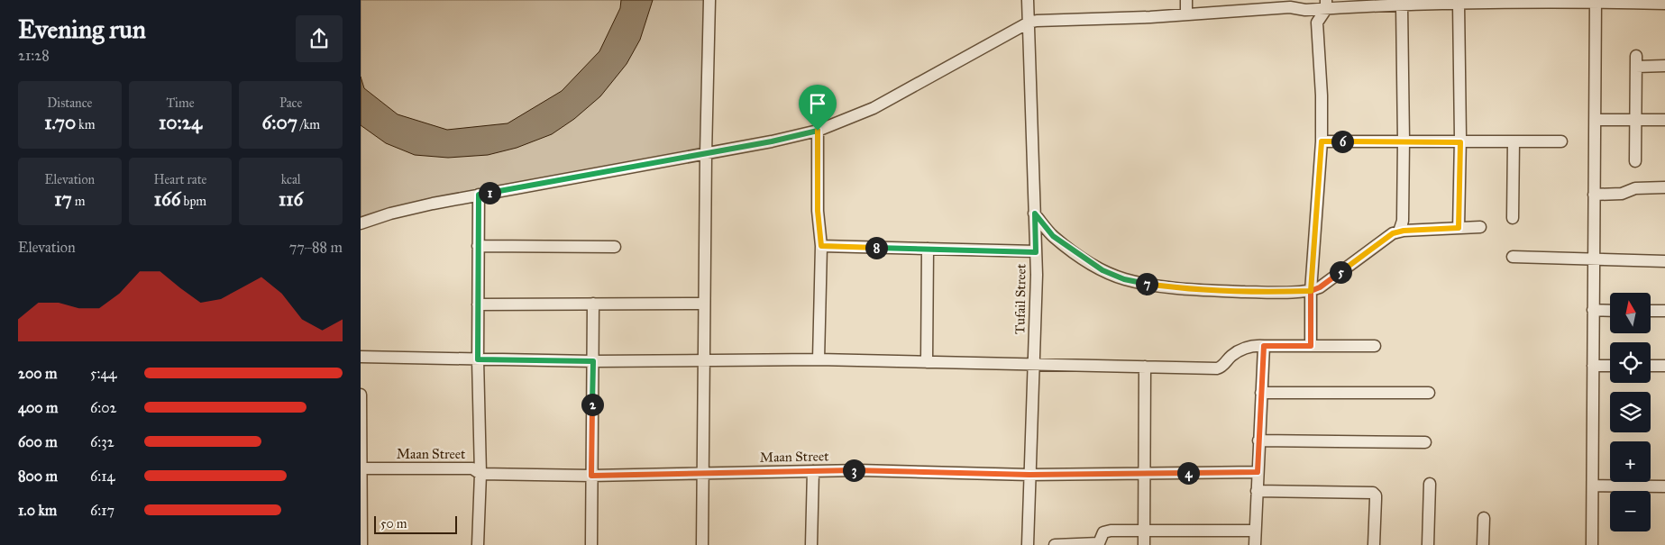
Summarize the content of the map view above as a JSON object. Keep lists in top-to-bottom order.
{
  "streets": {
    "street": ["Tufail Street", "Maan Street"]
  },
  "crossings": [
    ["Tufail Street", "Maan Street"]
  ],
  "scale_bar": "50 m",
  "north": "top",
  "page": {
    "heading": ["Evening run", "21:28"],
    "stats": [
      ["Distance", "1.70 km"],
      ["Time", "10:24"],
      ["Pace", "6:07 /km"],
      ["Elevation", "17 m"],
      ["Heart rate", "166 bpm"],
      ["kcal", "116"]
    ],
    "pins": [
      "6",
      "1",
      "8",
      "5",
      "7",
      "2",
      "3",
      "4"
    ],
    "chart": ["Elevation", "77–88 m"],
    "map_buttons": ["+", "−"],
    "list": [
      {
        "name": "200 m",
        "note": "5:44"
      },
      {
        "name": "400 m",
        "note": "6:02"
      },
      {
        "name": "600 m",
        "note": "6:32"
      },
      {
        "name": "800 m",
        "note": "6:14"
      },
      {
        "name": "1.0 km",
        "note": "6:17"
      }
    ],
    "scale": "50 m"
  }
}
